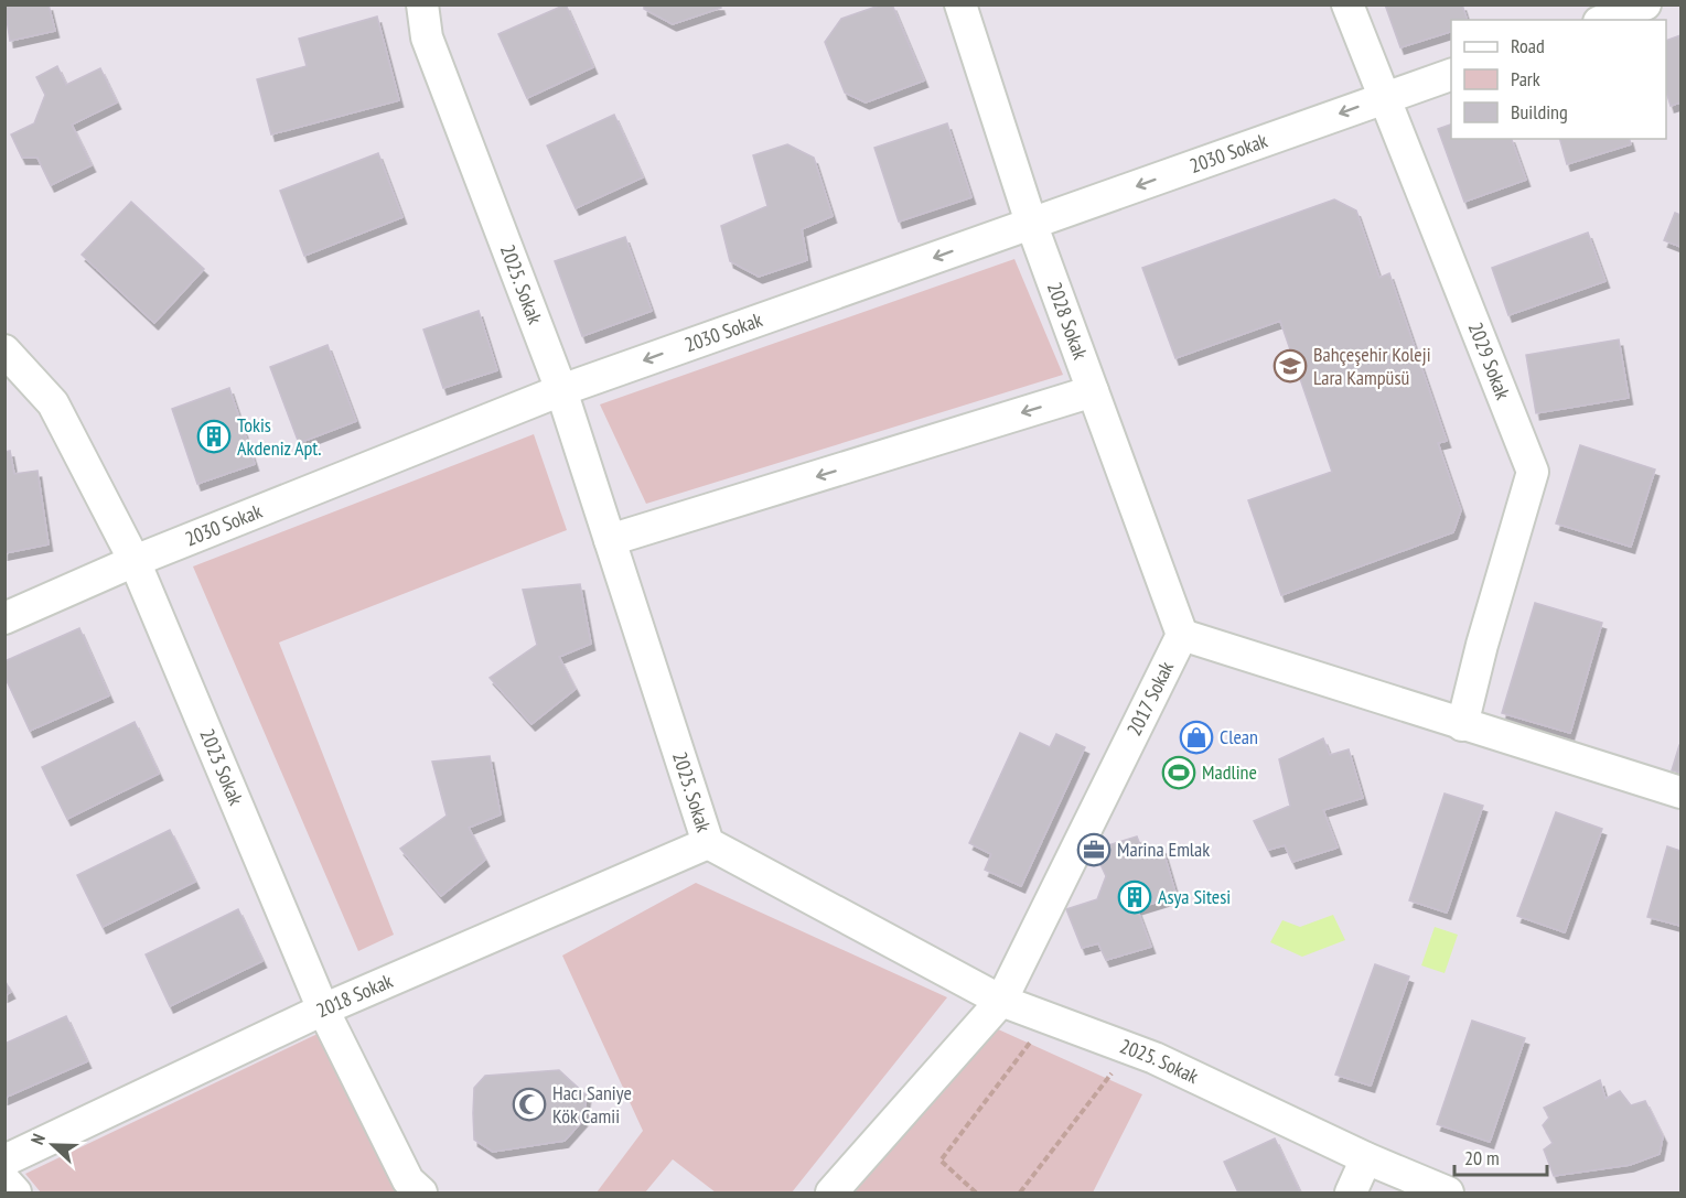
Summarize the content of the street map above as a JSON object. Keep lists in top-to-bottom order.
{
  "streets": {
    "street": [
      "2030 Sokak",
      "2025. Sokak",
      "2028 Sokak",
      "2029 Sokak",
      "2017 Sokak",
      "2023 Sokak",
      "2018 Sokak"
    ]
  },
  "crossings": [
    ["2030 Sokak", "2025. Sokak"],
    ["2030 Sokak", "2028 Sokak"],
    ["2030 Sokak", "2029 Sokak"],
    ["2030 Sokak", "2023 Sokak"],
    ["2025. Sokak", "2017 Sokak"],
    ["2025. Sokak", "2018 Sokak"],
    ["2028 Sokak", "2017 Sokak"],
    ["2023 Sokak", "2018 Sokak"]
  ],
  "places": {
    "school or university": ["Bahçeşehir Koleji Lara Kampüsü"],
    "building": ["Tokis Akdeniz Apt.", "Asya Sitesi"],
    "shop": ["Clean"],
    "sports": ["Madline"],
    "office": ["Marina Emlak"],
    "mosque": ["Hacı Saniye Kök Camii"]
  },
  "legend": ["Road", "Park", "Building"],
  "scale_bar": "20 m",
  "north": "left"
}
